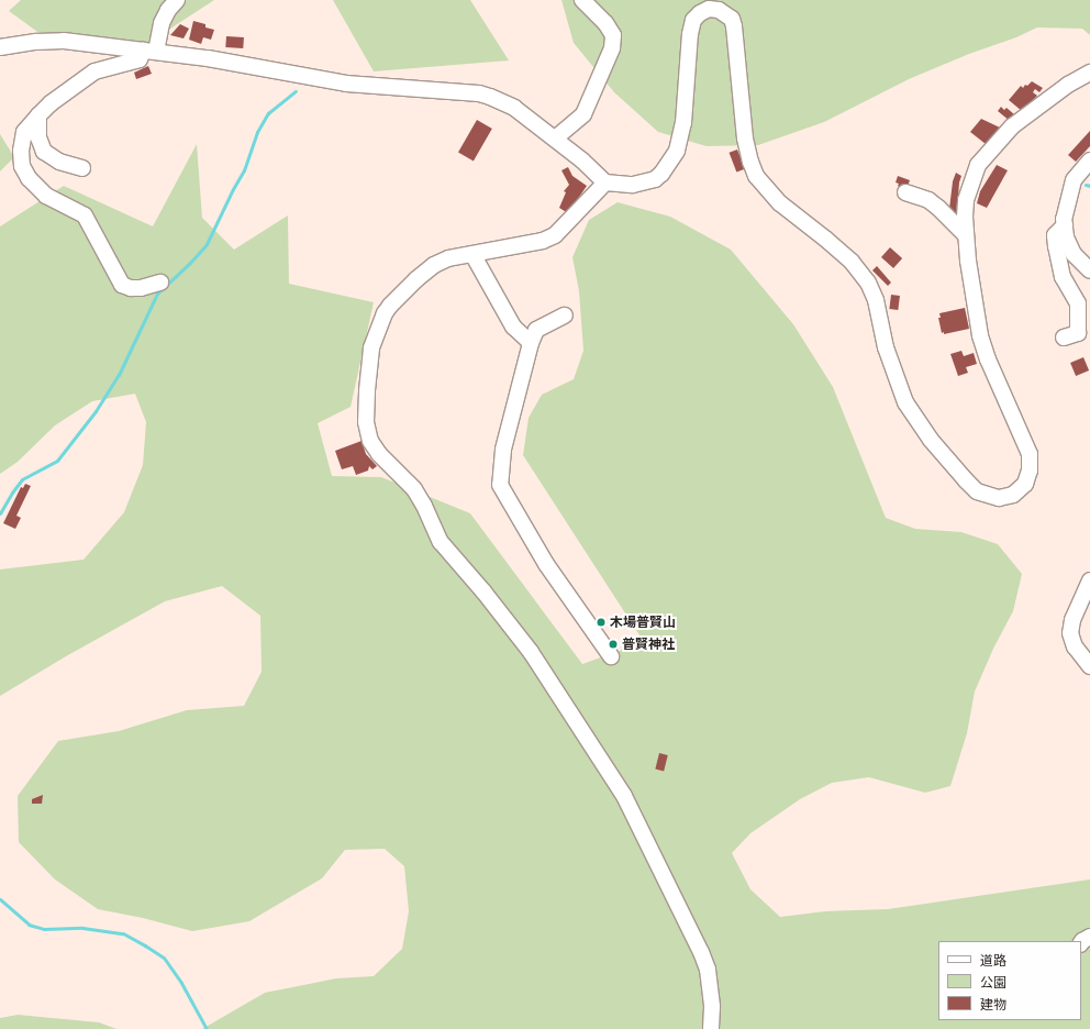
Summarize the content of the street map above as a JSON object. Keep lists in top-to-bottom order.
{
  "places": ["木場普賢山", "普賢神社"],
  "legend": ["道路", "公園", "建物"]
}
